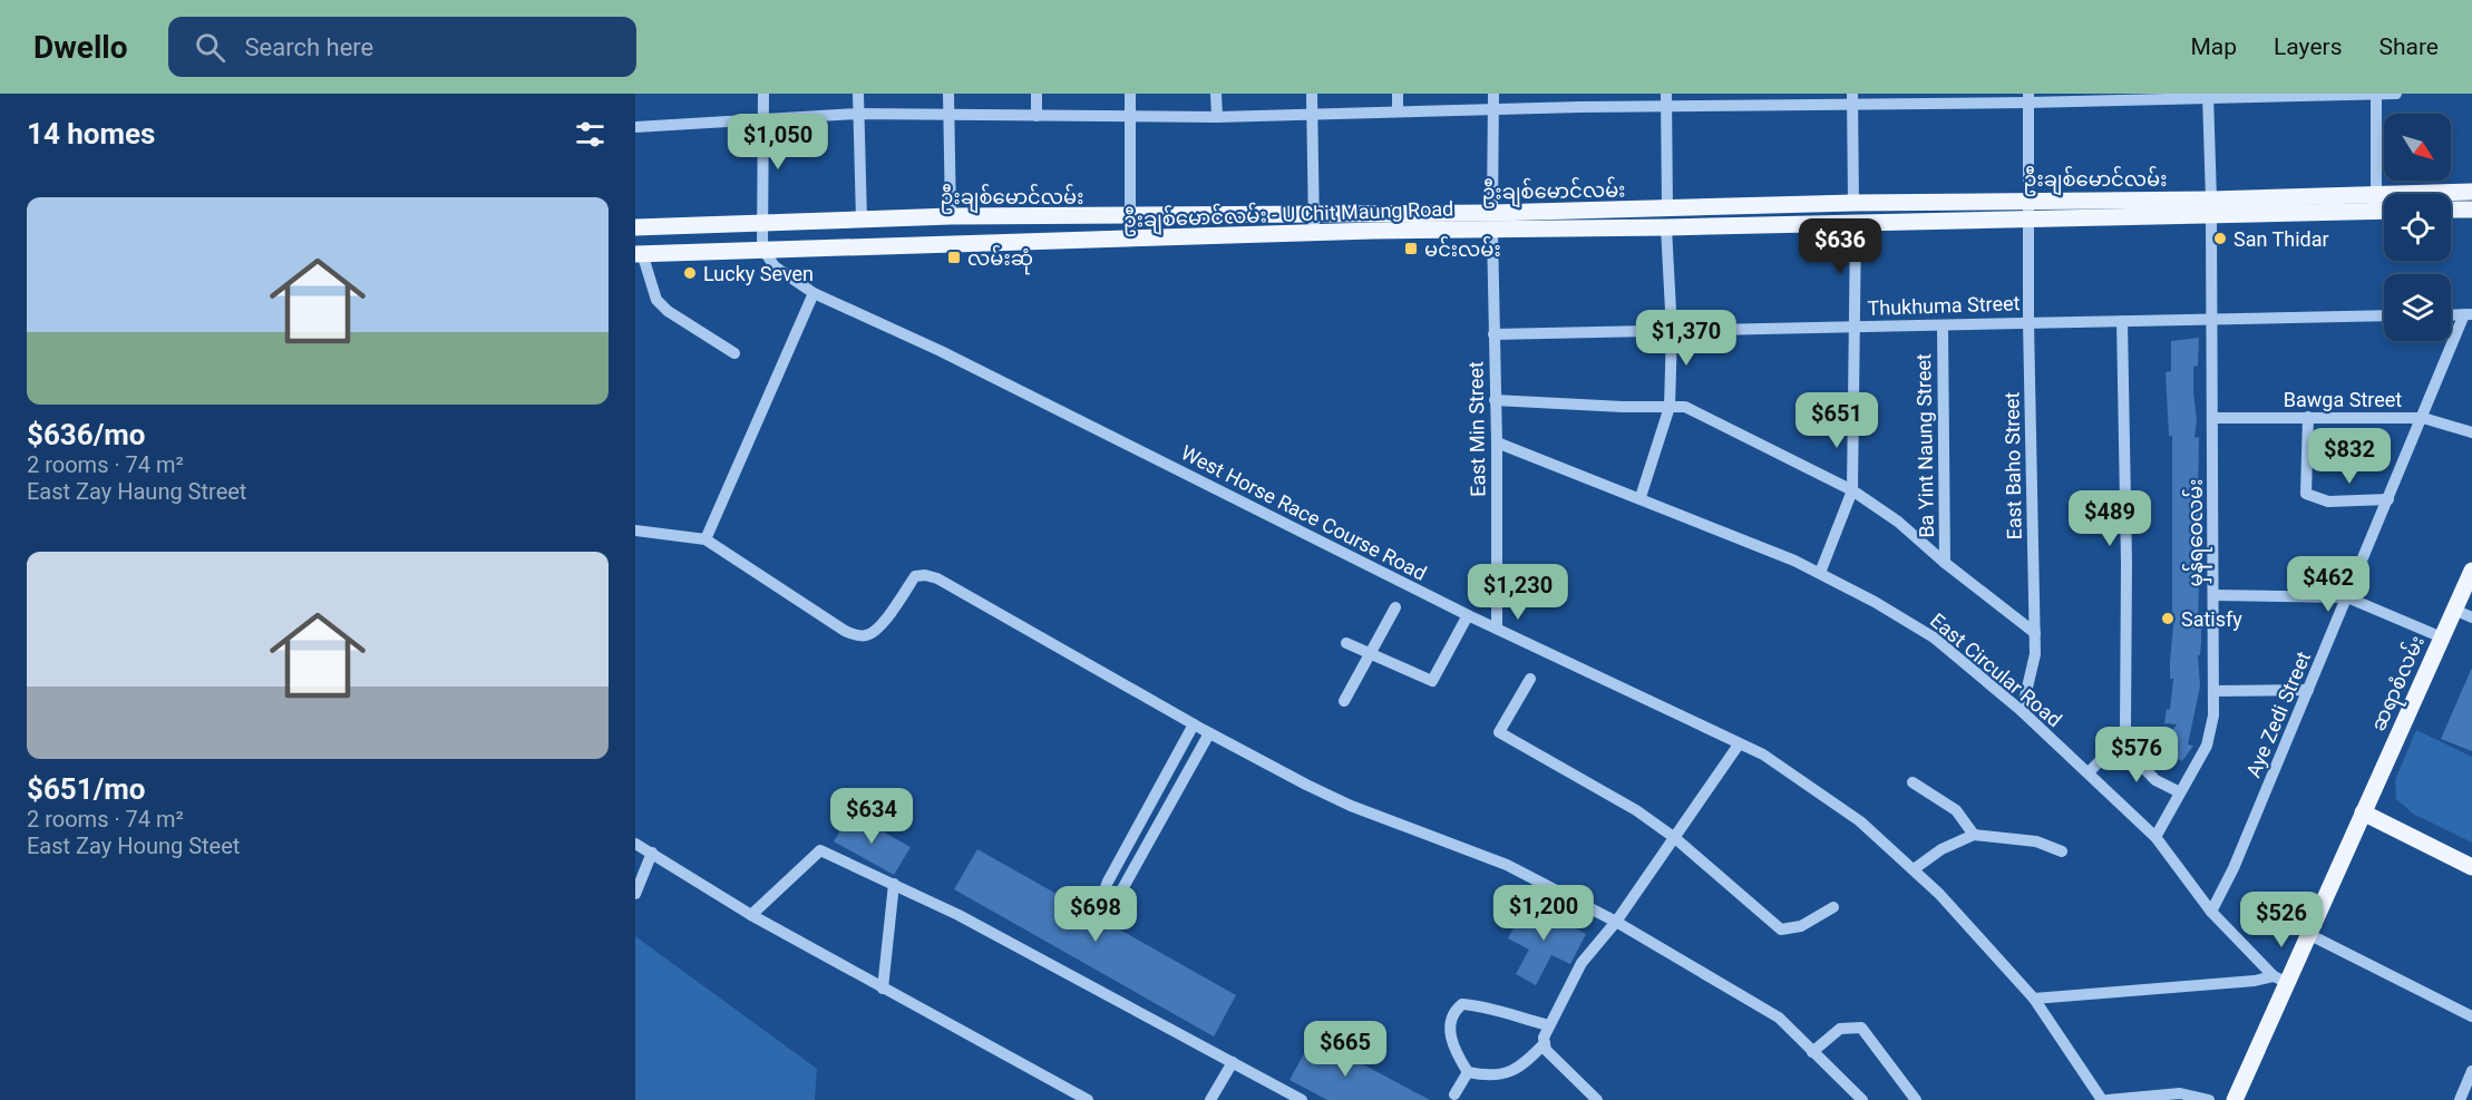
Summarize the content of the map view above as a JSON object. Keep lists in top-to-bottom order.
{
  "streets": {
    "main road": ["ဦးချစ်မောင်လမ်း", "ဦးချစ်မောင်လမ်း - U Chit Maung Road", "ဆရာစံလမ်း"],
    "street": [
      "Thukhuma Street",
      "Bawga Street",
      "East Min Street",
      "Ba Yint Naung Street",
      "East Baho Street",
      "West Horse Race Course Road",
      "မှန်ရဝေလမ်း",
      "East Circular Road",
      "Aye Zedi Street"
    ]
  },
  "crossings": [
    ["ဦးချစ်မောင်လမ်း", "ဦးချစ်မောင်လမ်း - U Chit Maung Road"],
    ["ဦးချစ်မောင်လမ်း", "East Min Street"],
    ["ဦးချစ်မောင်လမ်း", "East Baho Street"],
    ["ဦးချစ်မောင်လမ်း", "မှန်ရဝေလမ်း"],
    ["ဦးချစ်မောင်လမ်း - U Chit Maung Road", "West Horse Race Course Road"],
    ["Thukhuma Street", "East Min Street"],
    ["Thukhuma Street", "Ba Yint Naung Street"],
    ["Thukhuma Street", "East Baho Street"],
    ["Thukhuma Street", "မှန်ရဝေလမ်း"],
    ["Bawga Street", "မှန်ရဝေလမ်း"],
    ["Bawga Street", "Aye Zedi Street"],
    ["East Min Street", "West Horse Race Course Road"],
    ["East Min Street", "East Circular Road"],
    ["East Baho Street", "East Circular Road"],
    ["မှန်ရဝေလမ်း", "East Circular Road"],
    ["East Circular Road", "ဆရာစံလမ်း"],
    ["East Circular Road", "Aye Zedi Street"]
  ],
  "places": {
    "other": ["San Thidar", "Lucky Seven", "Satisfy"],
    "transit": ["မင်းလမ်း", "လမ်းဆုံ"]
  },
  "north": "bottom right",
  "page": {
    "header": "Dwello",
    "search": "Search here",
    "nav": ["Map", "Layers", "Share"],
    "heading": "14 homes",
    "price": [
      "$1,050",
      "$636",
      "$1,370",
      "$651",
      "$832",
      "$489",
      "$462",
      "$1,230",
      "$576",
      "$634",
      "$1,200",
      "$698",
      "$526",
      "$665"
    ],
    "list": [
      {
        "name": "$636/mo",
        "note": "2 rooms · 74 m² · East Zay Haung Street"
      },
      {
        "name": "$651/mo",
        "note": "2 rooms · 74 m² · East Zay Houng Steet"
      }
    ]
  }
}
